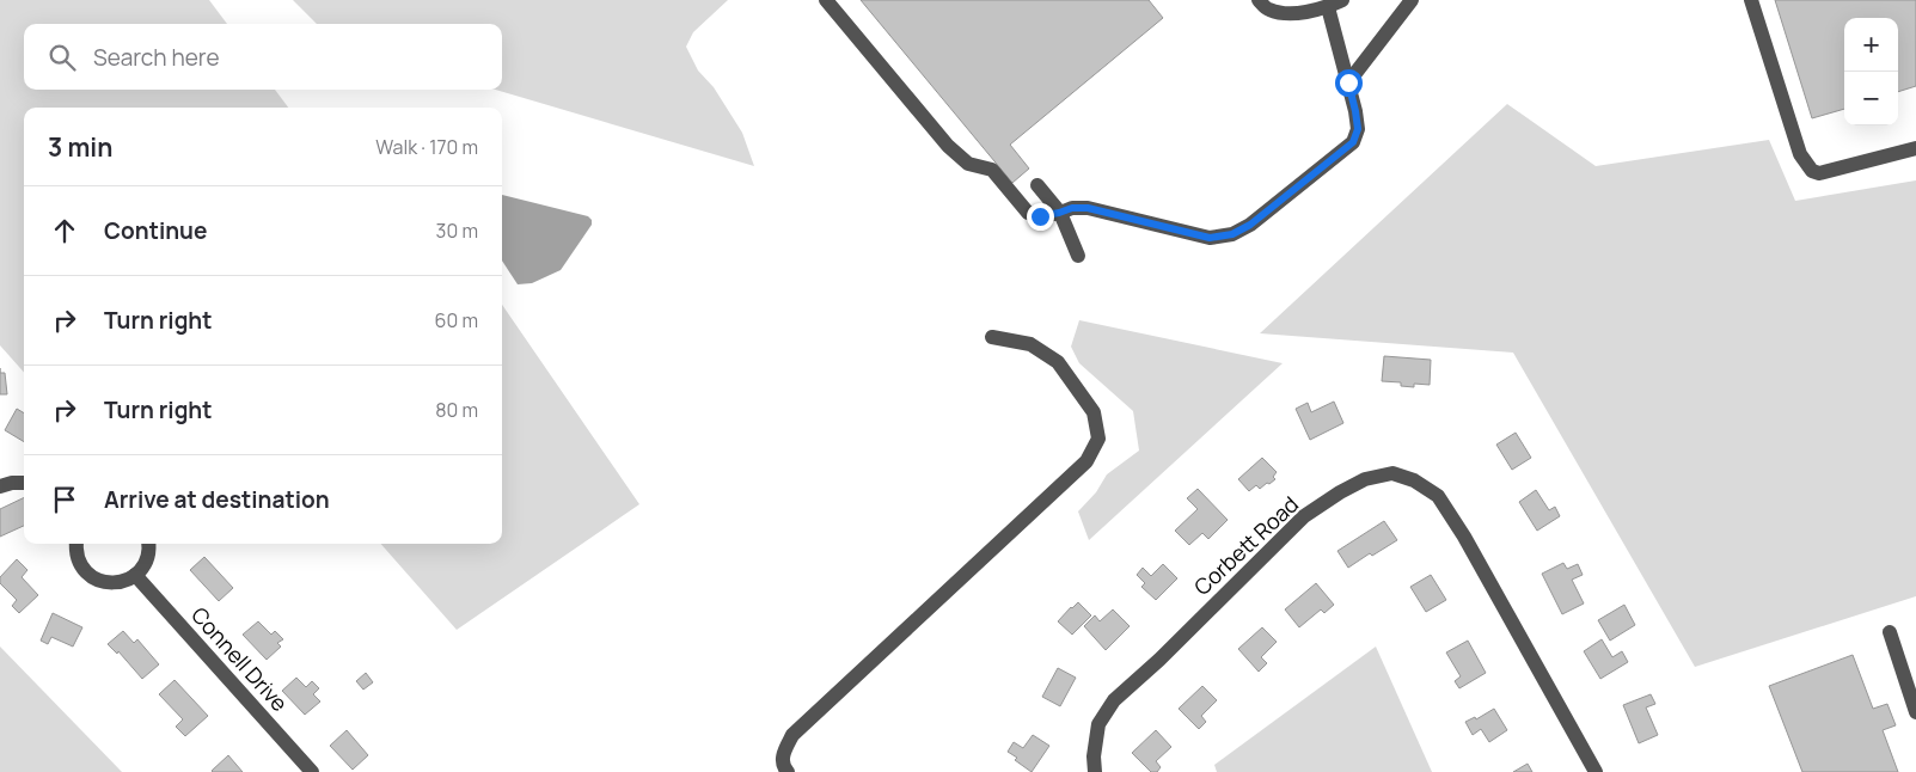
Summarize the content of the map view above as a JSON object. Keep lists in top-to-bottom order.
{
  "streets": {
    "street": ["Corbett Road", "Connell Drive"]
  },
  "page": {
    "map_buttons": ["+", "−"],
    "search": "Search here",
    "heading": ["3 min", "Walk · 170 m"],
    "list": [
      ["Continue", "30 m"],
      ["Turn right", "60 m"],
      ["Turn right", "80 m"],
      "Arrive at destination"
    ]
  }
}
